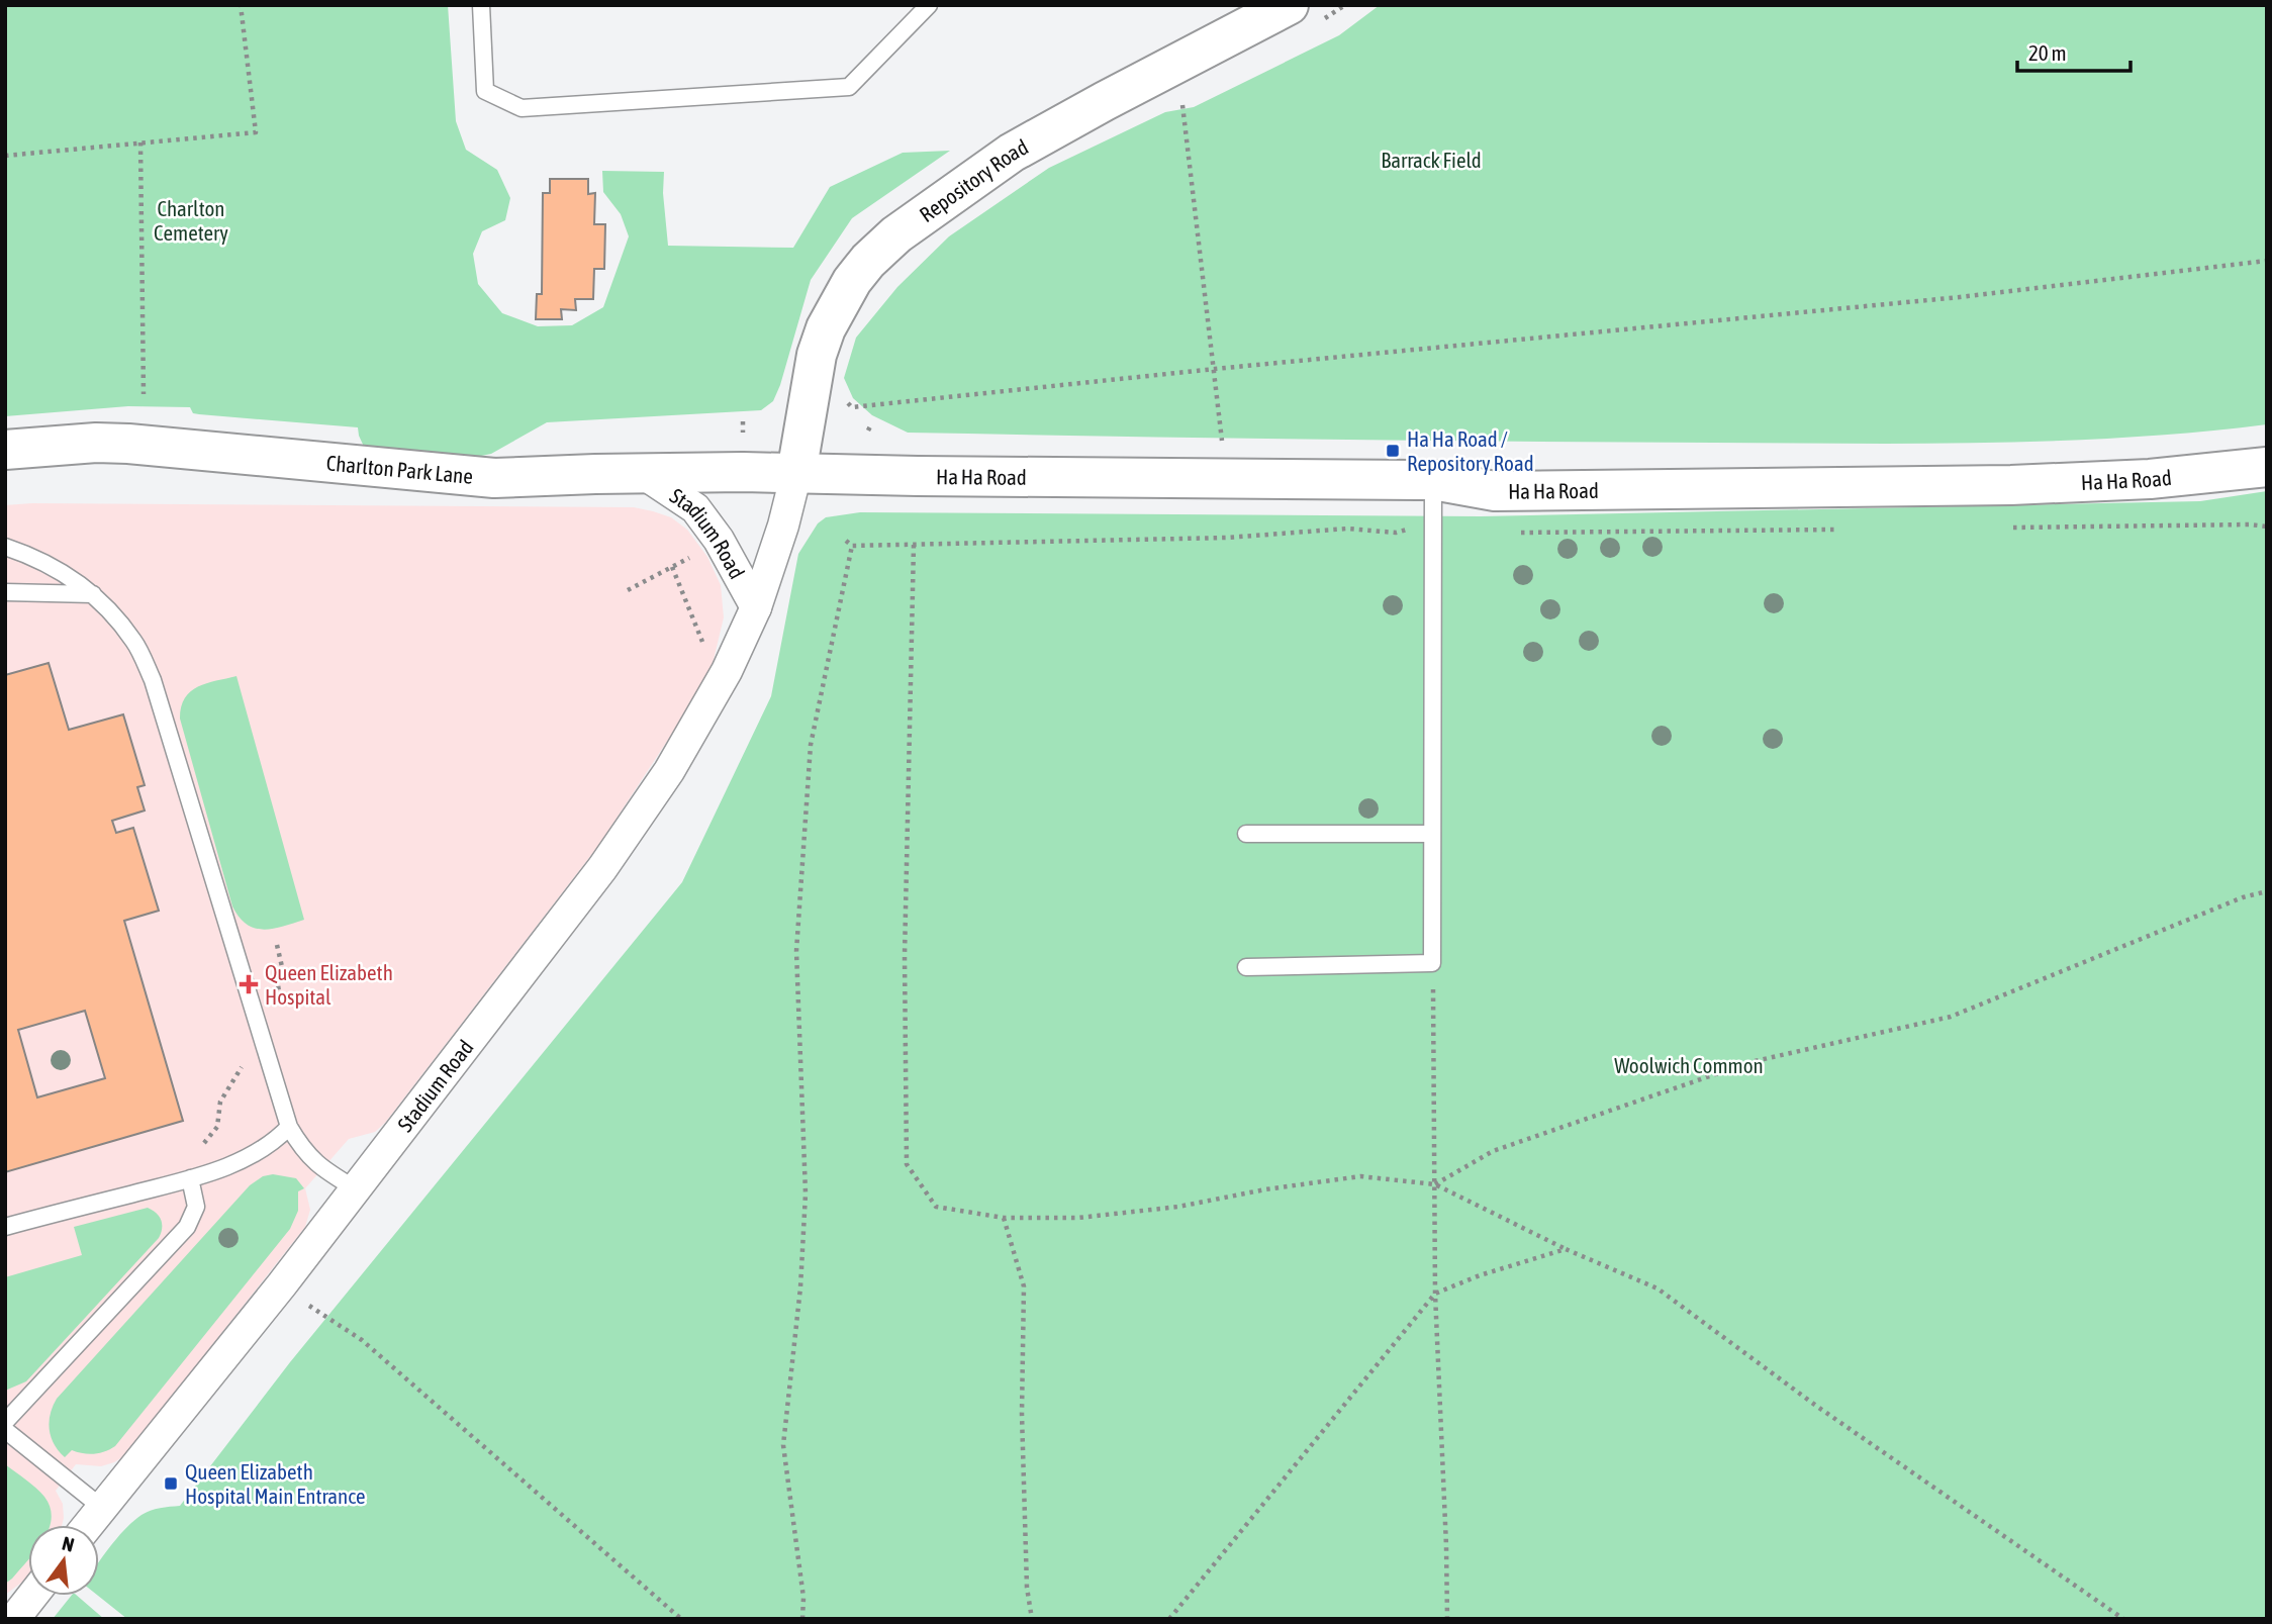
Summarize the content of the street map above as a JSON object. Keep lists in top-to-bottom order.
{
  "streets": {
    "street": [
      "Repository Road",
      "Charlton Park Lane",
      "Ha Ha Road",
      "Stadium Road"
    ]
  },
  "crossings": [
    ["Repository Road", "Charlton Park Lane"],
    ["Repository Road", "Ha Ha Road"],
    ["Repository Road", "Stadium Road"],
    ["Charlton Park Lane", "Ha Ha Road"],
    ["Charlton Park Lane", "Stadium Road"],
    ["Ha Ha Road", "Stadium Road"]
  ],
  "parks": ["Barrack Field", "Charlton Cemetery", "Woolwich Common"],
  "places": {
    "transit": ["Ha Ha Road / Repository Road", "Queen Elizabeth Hospital Main Entrance"],
    "health": ["Queen Elizabeth Hospital"]
  },
  "scale_bar": "20 m",
  "north": "top"
}
